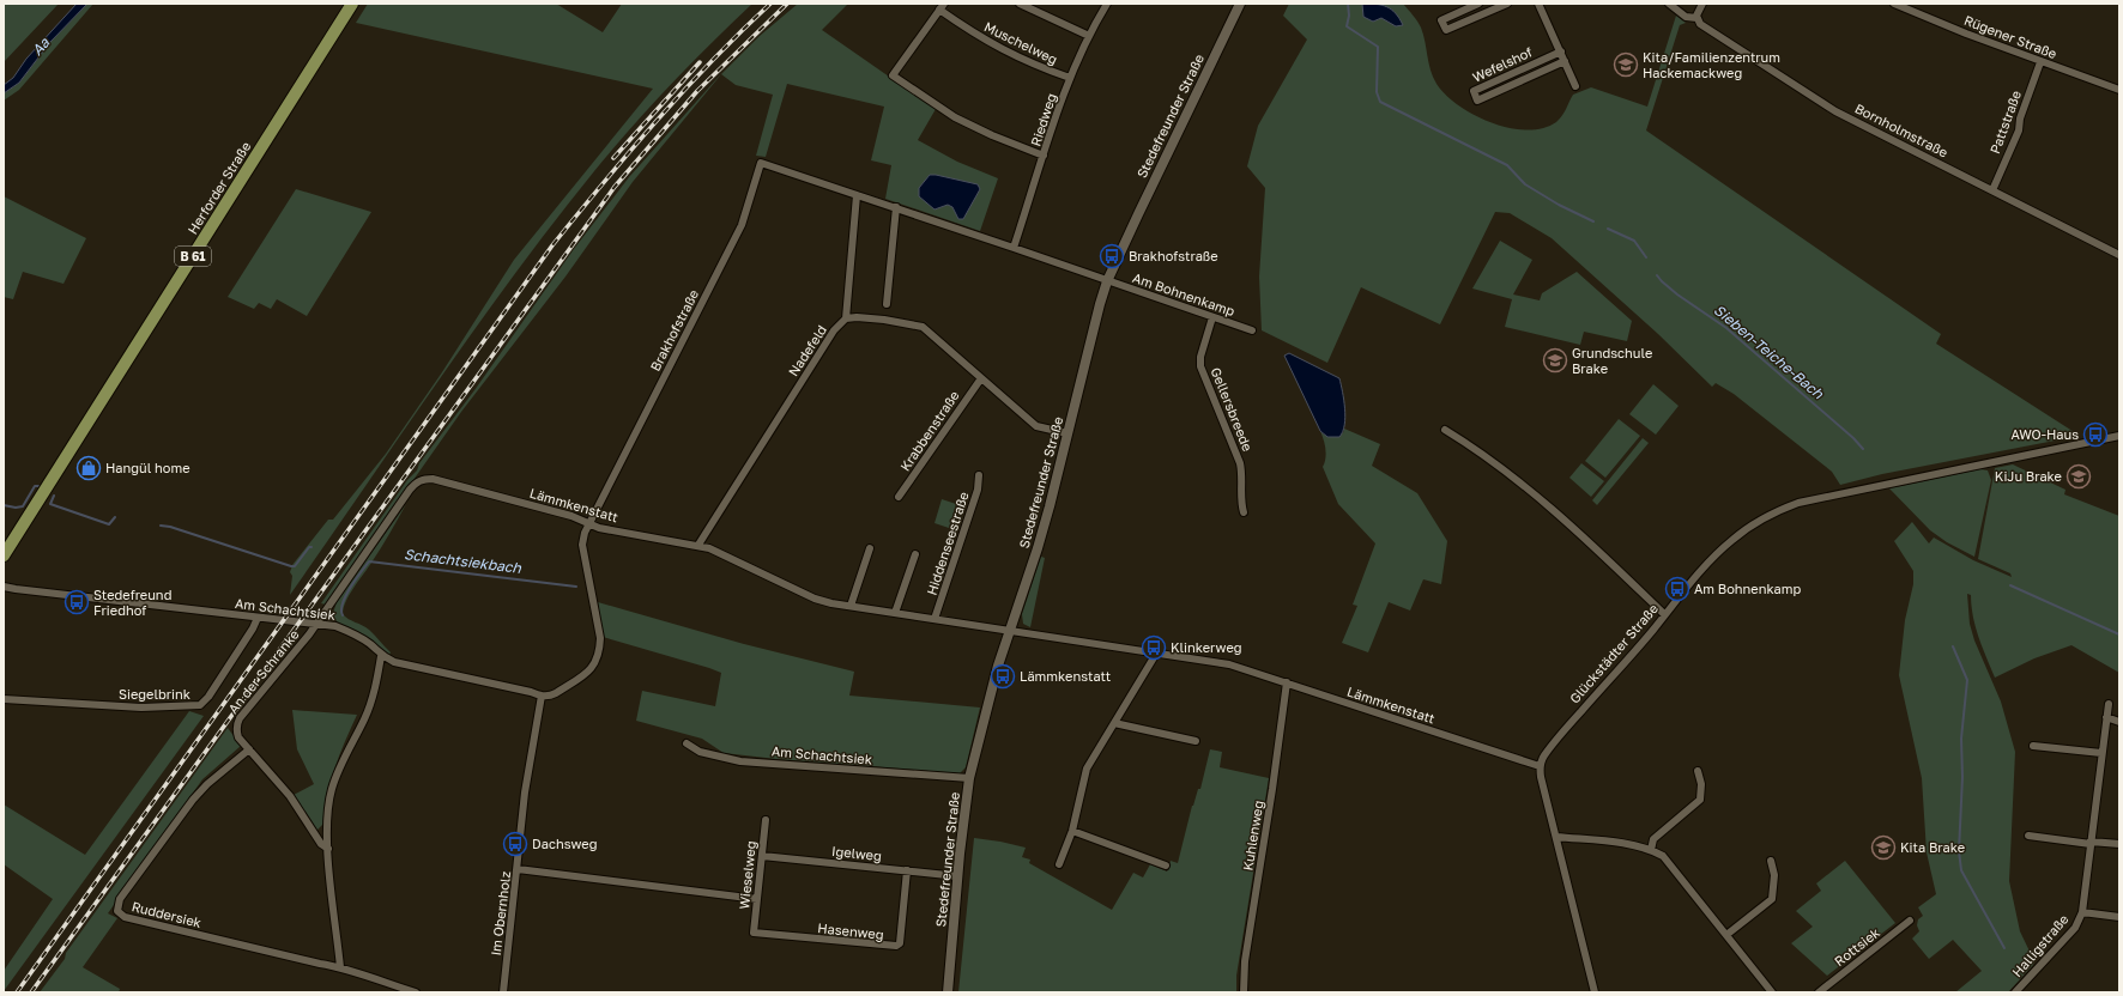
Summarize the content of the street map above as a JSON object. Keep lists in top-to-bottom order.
{
  "streets": {
    "main road": ["Herforder Straße", "B 61"],
    "street": [
      "Rügener Straße",
      "Muschelweg",
      "Wefelshof",
      "Stedefreunder Straße",
      "Riedweg",
      "Pattstraße",
      "Bornholmstraße",
      "Am Bohnenkamp",
      "Brakhofstraße",
      "Nadefeld",
      "Gellersbreede",
      "Krabbenstraße",
      "Lämmkenstatt",
      "Hiddenseestraße",
      "Am Schachtsiek",
      "Glückstädter Straße",
      "An der Schranke",
      "Siegelbrink",
      "Kuhlenweg",
      "Igelweg",
      "Wieselweg",
      "Im Obernholz",
      "Ruddersiek",
      "Hasenweg",
      "Halligstraße",
      "Rottsiek"
    ]
  },
  "crossings": [
    ["Rügener Straße", "Pattstraße"],
    ["Muschelweg", "Riedweg"],
    ["Stedefreunder Straße", "Am Bohnenkamp"],
    ["Stedefreunder Straße", "Brakhofstraße"],
    ["Stedefreunder Straße", "Lämmkenstatt"],
    ["Stedefreunder Straße", "Am Schachtsiek"],
    ["Stedefreunder Straße", "Igelweg"],
    ["Riedweg", "Brakhofstraße"],
    ["Pattstraße", "Bornholmstraße"],
    ["Am Bohnenkamp", "Brakhofstraße"],
    ["Am Bohnenkamp", "Gellersbreede"],
    ["Brakhofstraße", "Lämmkenstatt"],
    ["Brakhofstraße", "Am Schachtsiek"],
    ["Nadefeld", "Lämmkenstatt"],
    ["Lämmkenstatt", "Hiddenseestraße"],
    ["Lämmkenstatt", "Am Schachtsiek"],
    ["Lämmkenstatt", "Glückstädter Straße"],
    ["Lämmkenstatt", "An der Schranke"],
    ["Lämmkenstatt", "Kuhlenweg"],
    ["Am Schachtsiek", "An der Schranke"],
    ["Am Schachtsiek", "Siegelbrink"],
    ["Am Schachtsiek", "Im Obernholz"],
    ["An der Schranke", "Ruddersiek"],
    ["Igelweg", "Wieselweg"],
    ["Igelweg", "Hasenweg"],
    ["Wieselweg", "Hasenweg"]
  ],
  "water": ["Aa", "Sieben-Teiche-Bach", "Schachtsiekbach"],
  "places": {
    "school or university": [
      "Kita/Familienzentrum Hackemackweg",
      "Grundschule Brake",
      "KiJu Brake",
      "Kita Brake"
    ],
    "bus stop": [
      "Brakhofstraße",
      "AWO-Haus",
      "Am Bohnenkamp",
      "Stedefreund Friedhof",
      "Klinkerweg",
      "Lämmkenstatt",
      "Dachsweg"
    ],
    "shop": ["Hangül home"]
  }
}
